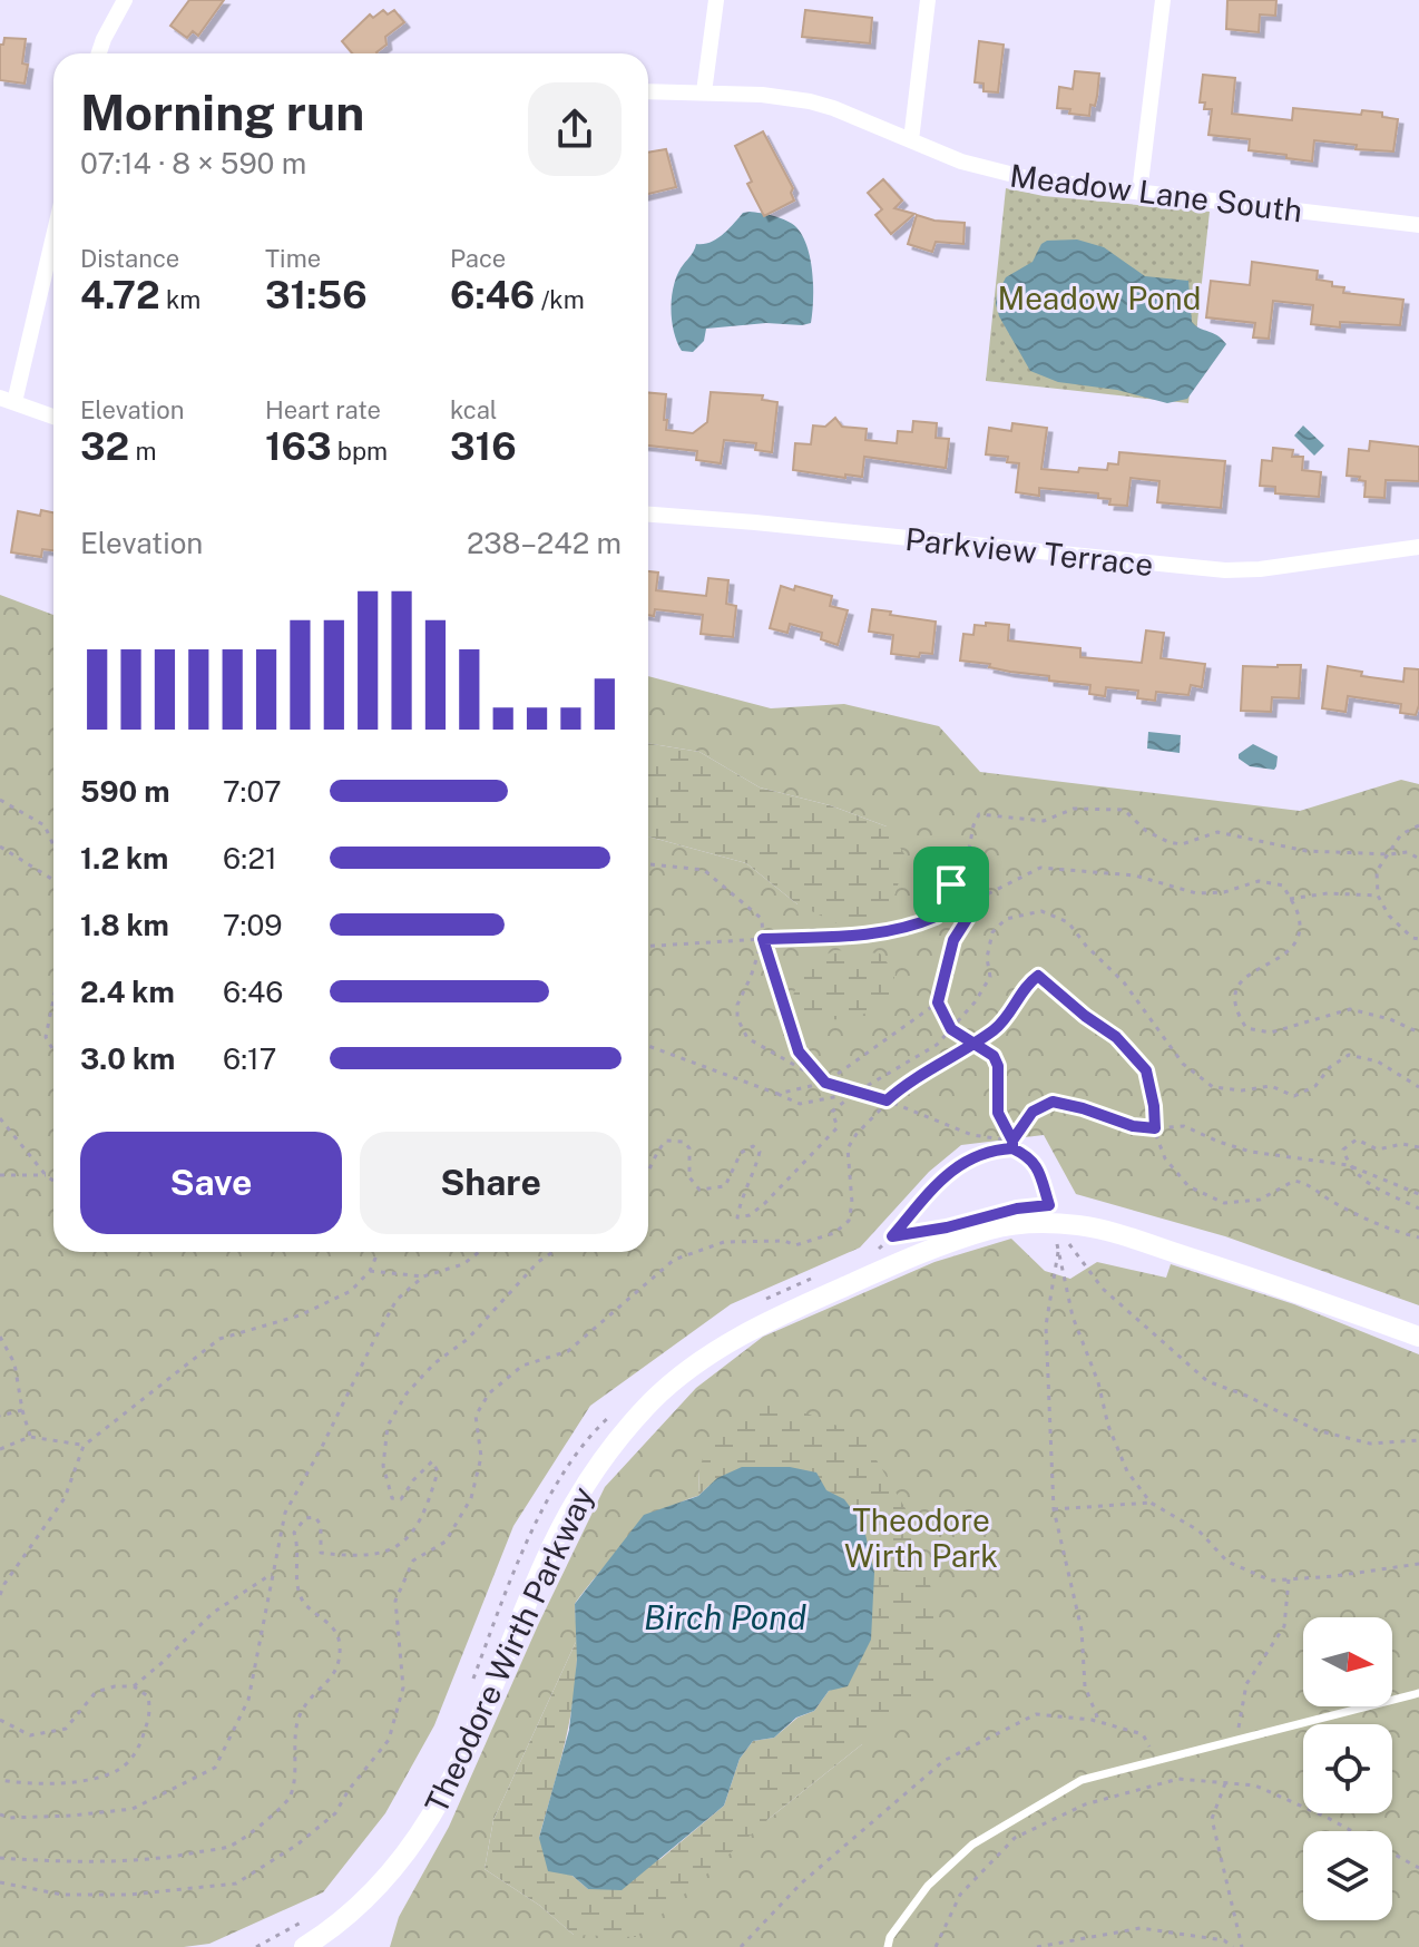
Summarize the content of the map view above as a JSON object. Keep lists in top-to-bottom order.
{
  "streets": {
    "street": ["Meadow Lane South", "Parkview Terrace", "Theodore Wirth Parkway"]
  },
  "water": ["Birch Pond"],
  "parks": ["Meadow Pond", "Theodore Wirth Park"],
  "north": "right",
  "page": {
    "heading": ["Morning run", "07:14 · 8 × 590 m"],
    "stats": [
      ["Distance", "4.72 km"],
      ["Time", "31:56"],
      ["Pace", "6:46 /km"],
      ["Elevation", "32 m"],
      ["Heart rate", "163 bpm"],
      ["kcal", "316"]
    ],
    "chart": ["Elevation", "238–242 m"],
    "list": [
      {
        "name": "590 m",
        "note": "7:07"
      },
      {
        "name": "1.2 km",
        "note": "6:21"
      },
      {
        "name": "1.8 km",
        "note": "7:09"
      },
      {
        "name": "2.4 km",
        "note": "6:46"
      },
      {
        "name": "3.0 km",
        "note": "6:17"
      }
    ],
    "buttons": ["Save", "Share"]
  }
}
